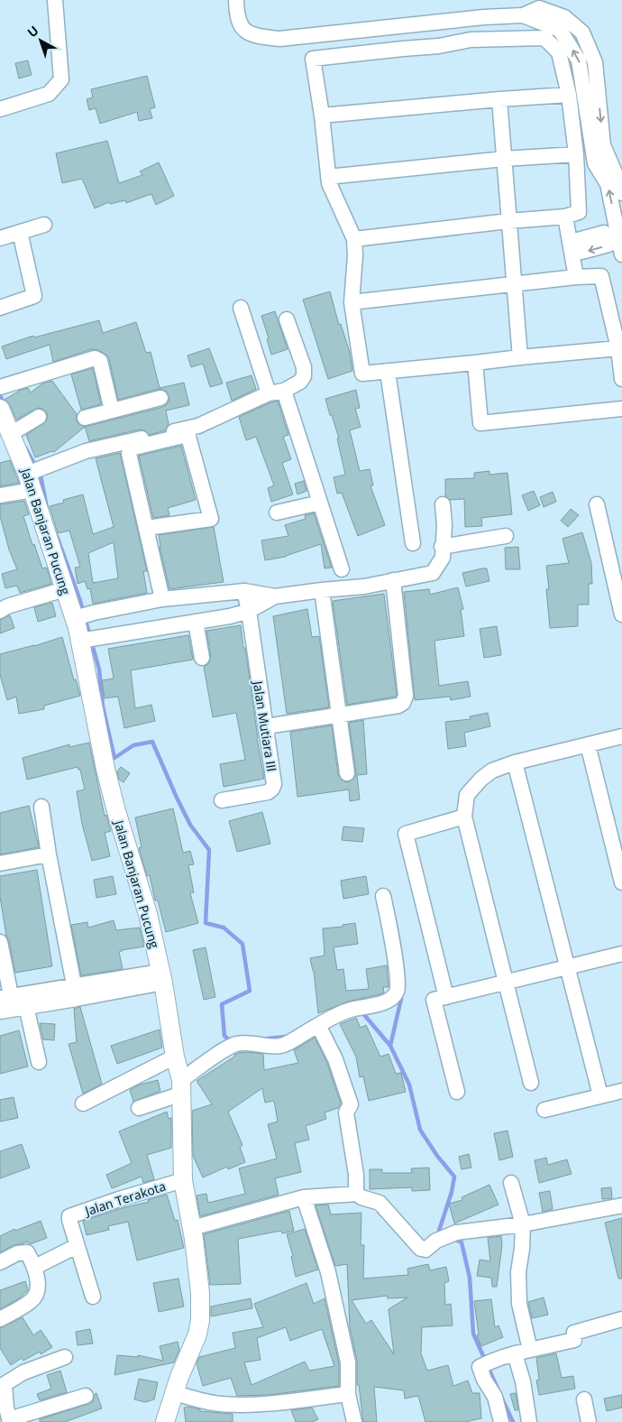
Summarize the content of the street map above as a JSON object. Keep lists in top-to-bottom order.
{
  "streets": {
    "street": ["Jalan Banjaran Pucung", "Jalan Mutiara III", "Jalan Terakota"]
  },
  "crossings": [
    ["Jalan Banjaran Pucung", "Jalan Terakota"]
  ],
  "north": "top left"
}
